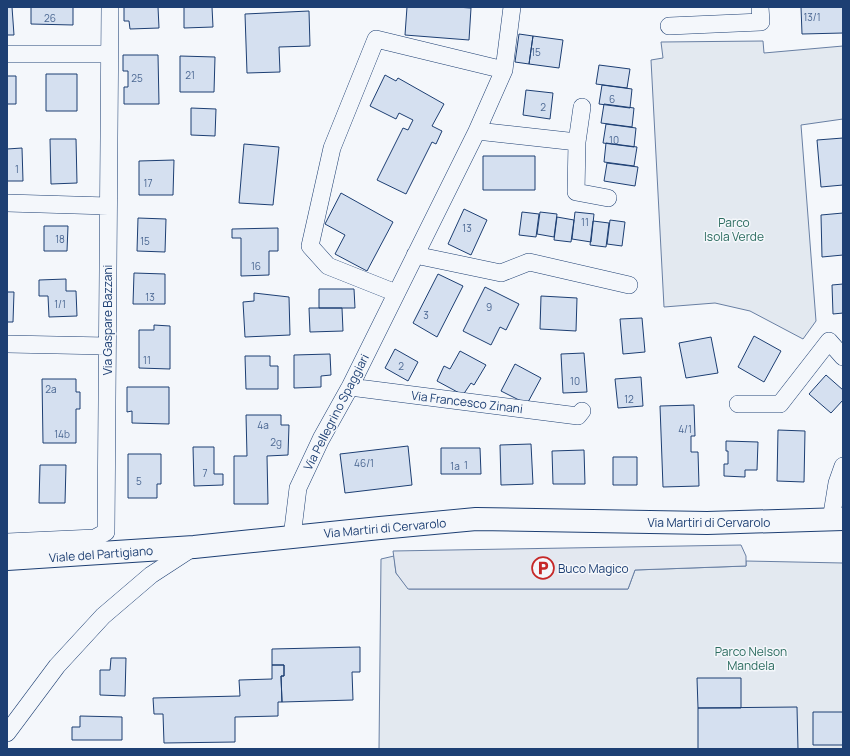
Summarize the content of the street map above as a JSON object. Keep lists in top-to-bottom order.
{
  "streets": {
    "main road": ["Via Martiri di Cervarolo", "Viale del Partigiano"],
    "street": ["Via Gaspare Bazzani", "Via Francesco Zinani", "Via Pellegrino Spaggiari"]
  },
  "crossings": [
    ["Via Francesco Zinani", "Via Pellegrino Spaggiari"],
    ["Via Pellegrino Spaggiari", "Via Martiri di Cervarolo"],
    ["Via Martiri di Cervarolo", "Viale del Partigiano"]
  ],
  "parks": ["Parco Isola Verde", "Parco Nelson Mandela"],
  "places": {
    "parking": ["Buco Magico"]
  },
  "house_numbers": [
    "13/1",
    "26",
    "15",
    "21",
    "25",
    "6",
    "2",
    "10",
    "1",
    "17",
    "11",
    "13",
    "18",
    "15",
    "16",
    "13",
    "1/1",
    "9",
    "3",
    "11",
    "2",
    "10",
    "2a",
    "12",
    "4a",
    "4/1",
    "14b",
    "2g",
    "46/1",
    "1",
    "1a",
    "7",
    "5"
  ]
}
